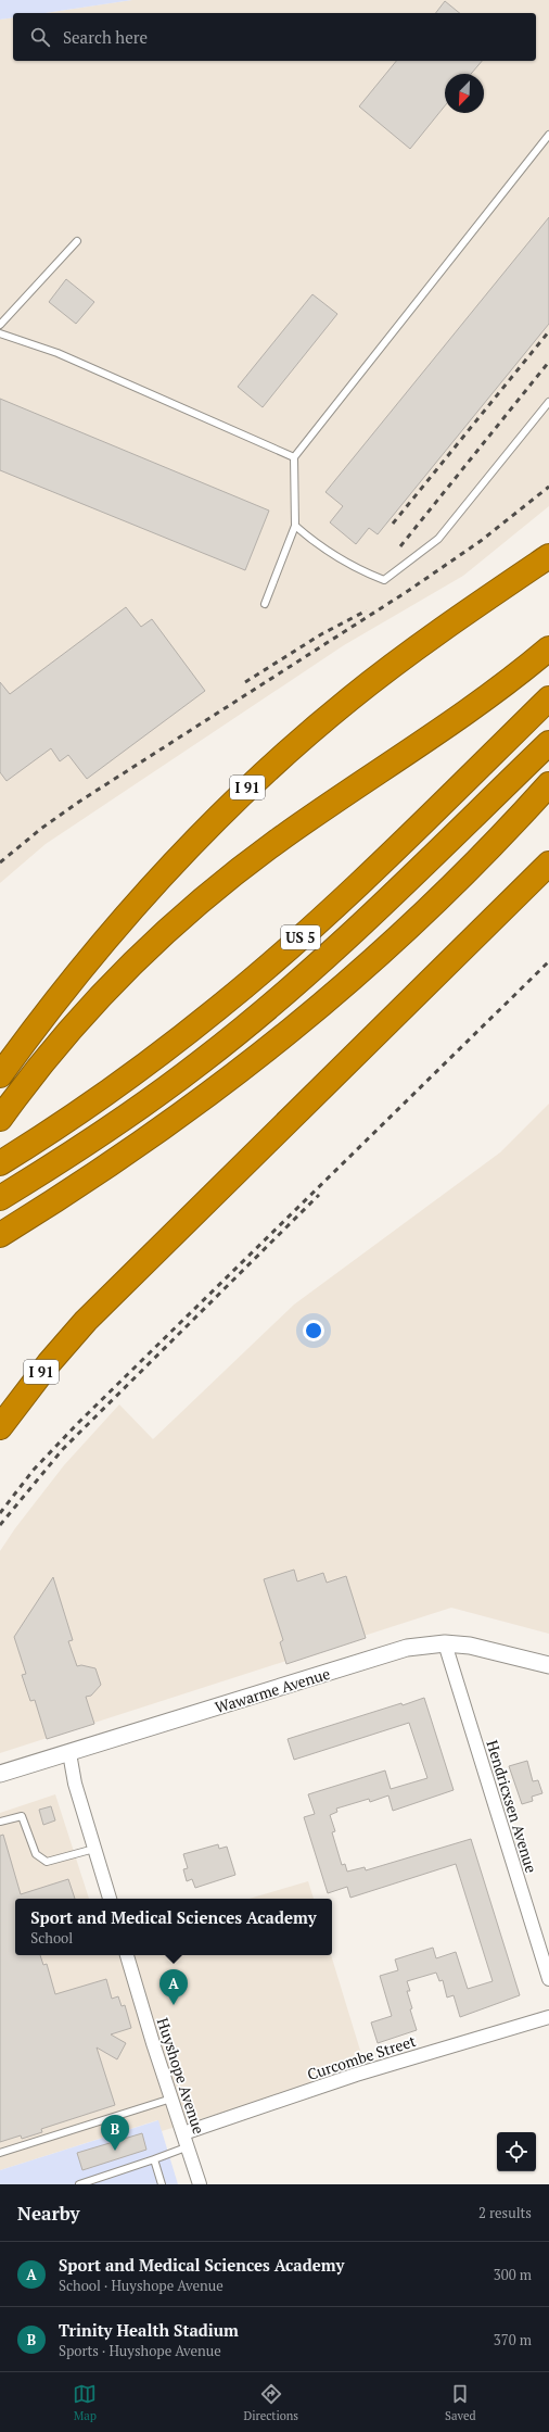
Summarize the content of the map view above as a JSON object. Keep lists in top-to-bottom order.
{
  "streets": {
    "highway": ["I 91", "US 5"],
    "street": [
      "Wawarme Avenue",
      "Hendricxsen Avenue",
      "Curcombe Street",
      "Huyshope Avenue"
    ]
  },
  "crossings": [
    ["Wawarme Avenue", "Hendricxsen Avenue"],
    ["Curcombe Street", "Huyshope Avenue"]
  ],
  "north": "bottom left",
  "page": {
    "search": "Search here",
    "popup": ["Sport and Medical Sciences Academy", "School"],
    "pins": ["A", "B"],
    "heading": ["Nearby", "2 results"],
    "list": [
      {
        "mark": "A",
        "name": "Sport and Medical Sciences Academy",
        "note": "School · Huyshope Avenue",
        "value": "300 m"
      },
      {
        "mark": "B",
        "name": "Trinity Health Stadium",
        "note": "Sports · Huyshope Avenue",
        "value": "370 m"
      }
    ],
    "nav": ["Map", "Directions", "Saved"]
  }
}
